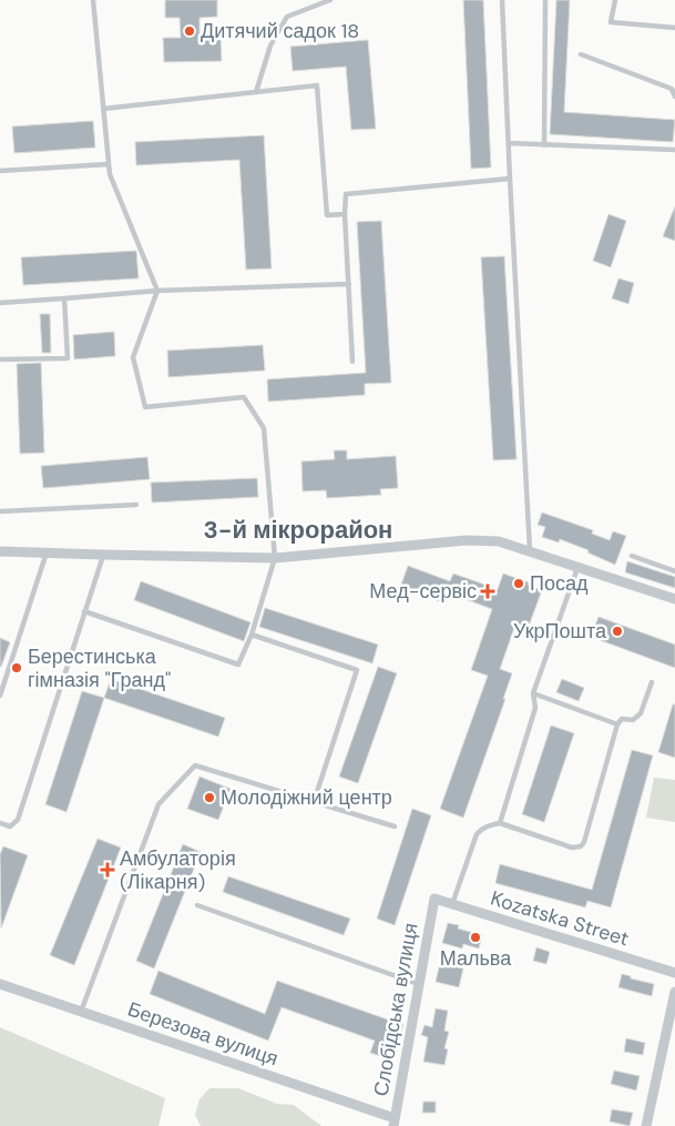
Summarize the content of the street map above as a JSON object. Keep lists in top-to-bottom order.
{
  "streets": {
    "street": ["Kozatska Street", "Слобідська вулиця", "Березова вулиця"]
  },
  "crossings": [
    ["Kozatska Street", "Слобідська вулиця"],
    ["Слобідська вулиця", "Березова вулиця"]
  ],
  "districts": ["3-й мікрорайон"],
  "places": {
    "other": [
      "Дитячий садок 18",
      "Посад",
      "УкрПошта",
      "Берестинська гімназія \"Гранд\"",
      "Молодіжний центр",
      "Мальва"
    ],
    "health": ["Мед-сервіс", "Амбулаторія (Лікарня)"]
  }
}
